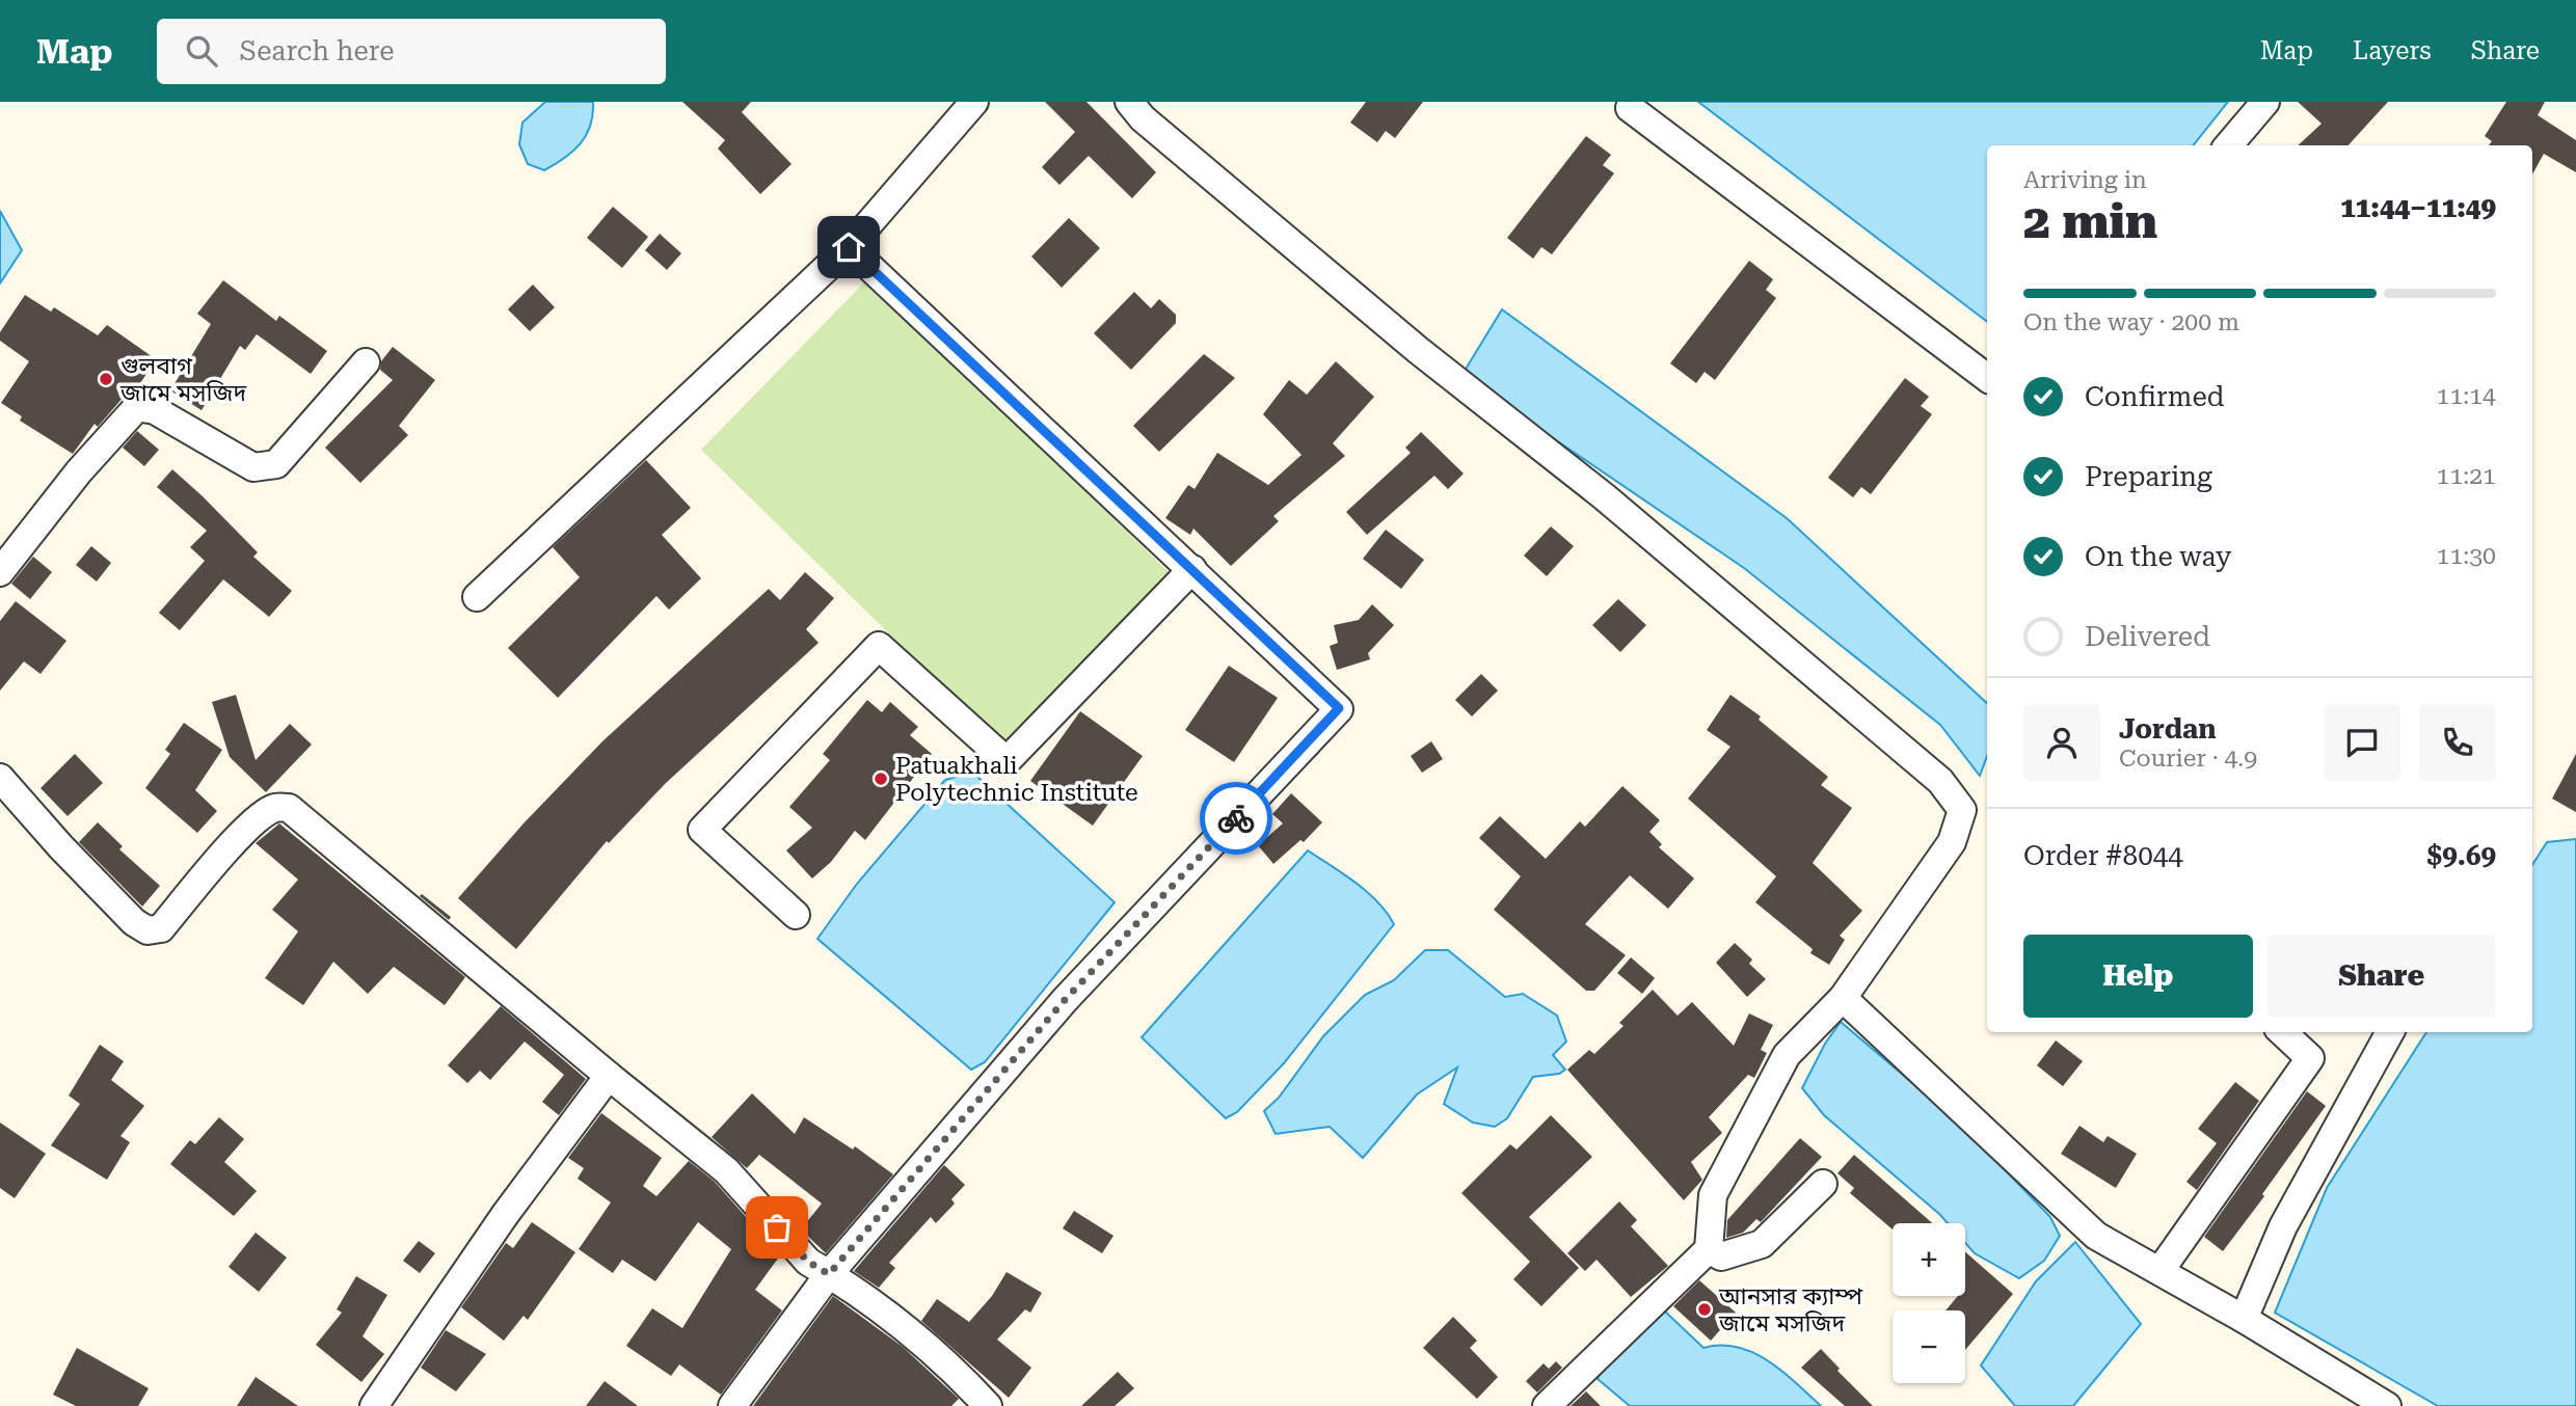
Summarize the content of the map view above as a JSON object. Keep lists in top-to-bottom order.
{
  "places": ["গুলবাগ জামে মসজিদ", "Patuakhali Polytechnic Institute", "আনসার ক্যাম্প জামে মসজিদ"],
  "page": {
    "header": "Map",
    "search": "Search here",
    "nav": ["Map", "Layers", "Share"],
    "heading": ["2 min", "Arriving in", "11:44–11:49"],
    "panel": [
      "Jordan",
      "Courier · 4.9",
      "Order #8044",
      "$9.69"
    ],
    "bar": "On the way · 200 m",
    "list": [
      ["Confirmed", "11:14"],
      ["Preparing", "11:21"],
      ["On the way", "11:30"],
      "Delivered"
    ],
    "buttons": ["Help", "Share"],
    "map_buttons": ["+", "−"]
  }
}
